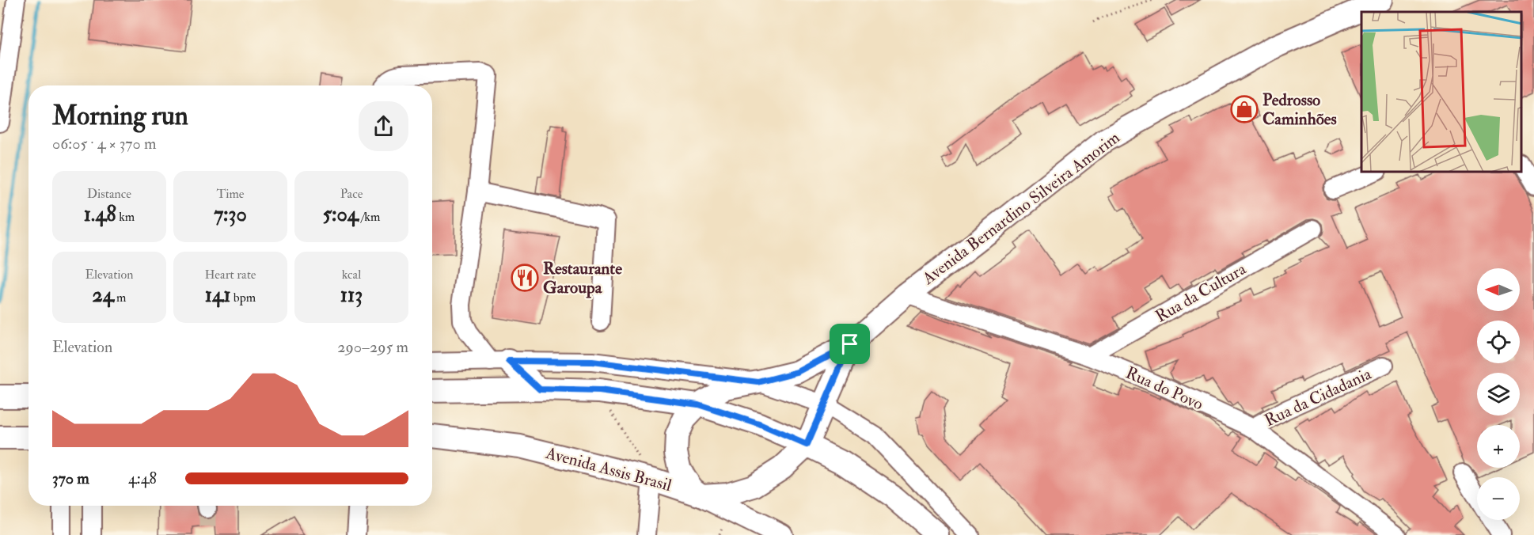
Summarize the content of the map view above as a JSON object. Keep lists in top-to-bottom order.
{
  "streets": {
    "main road": ["Avenida Bernardino Silveira Amorim", "Avenida Assis Brasil"],
    "street": ["Rua da Cultura", "Rua do Povo", "Rua da Cidadania"]
  },
  "crossings": [
    ["Avenida Bernardino Silveira Amorim", "Rua do Povo"],
    ["Avenida Bernardino Silveira Amorim", "Avenida Assis Brasil"],
    ["Rua da Cultura", "Rua do Povo"],
    ["Rua do Povo", "Rua da Cidadania"]
  ],
  "places": {
    "shop": ["Pedrosso Caminhões"],
    "restaurant": ["Restaurante Garoupa"]
  },
  "north": "left",
  "page": {
    "heading": ["Morning run", "06:05 · 4 × 370 m"],
    "stats": [
      ["Distance", "1.48 km"],
      ["Time", "7:30"],
      ["Pace", "5:04 /km"],
      ["Elevation", "24 m"],
      ["Heart rate", "141 bpm"],
      ["kcal", "113"]
    ],
    "map_buttons": ["+", "−"],
    "chart": ["Elevation", "290–295 m"],
    "list": [
      {
        "name": "370 m",
        "note": "4:48"
      }
    ]
  }
}
